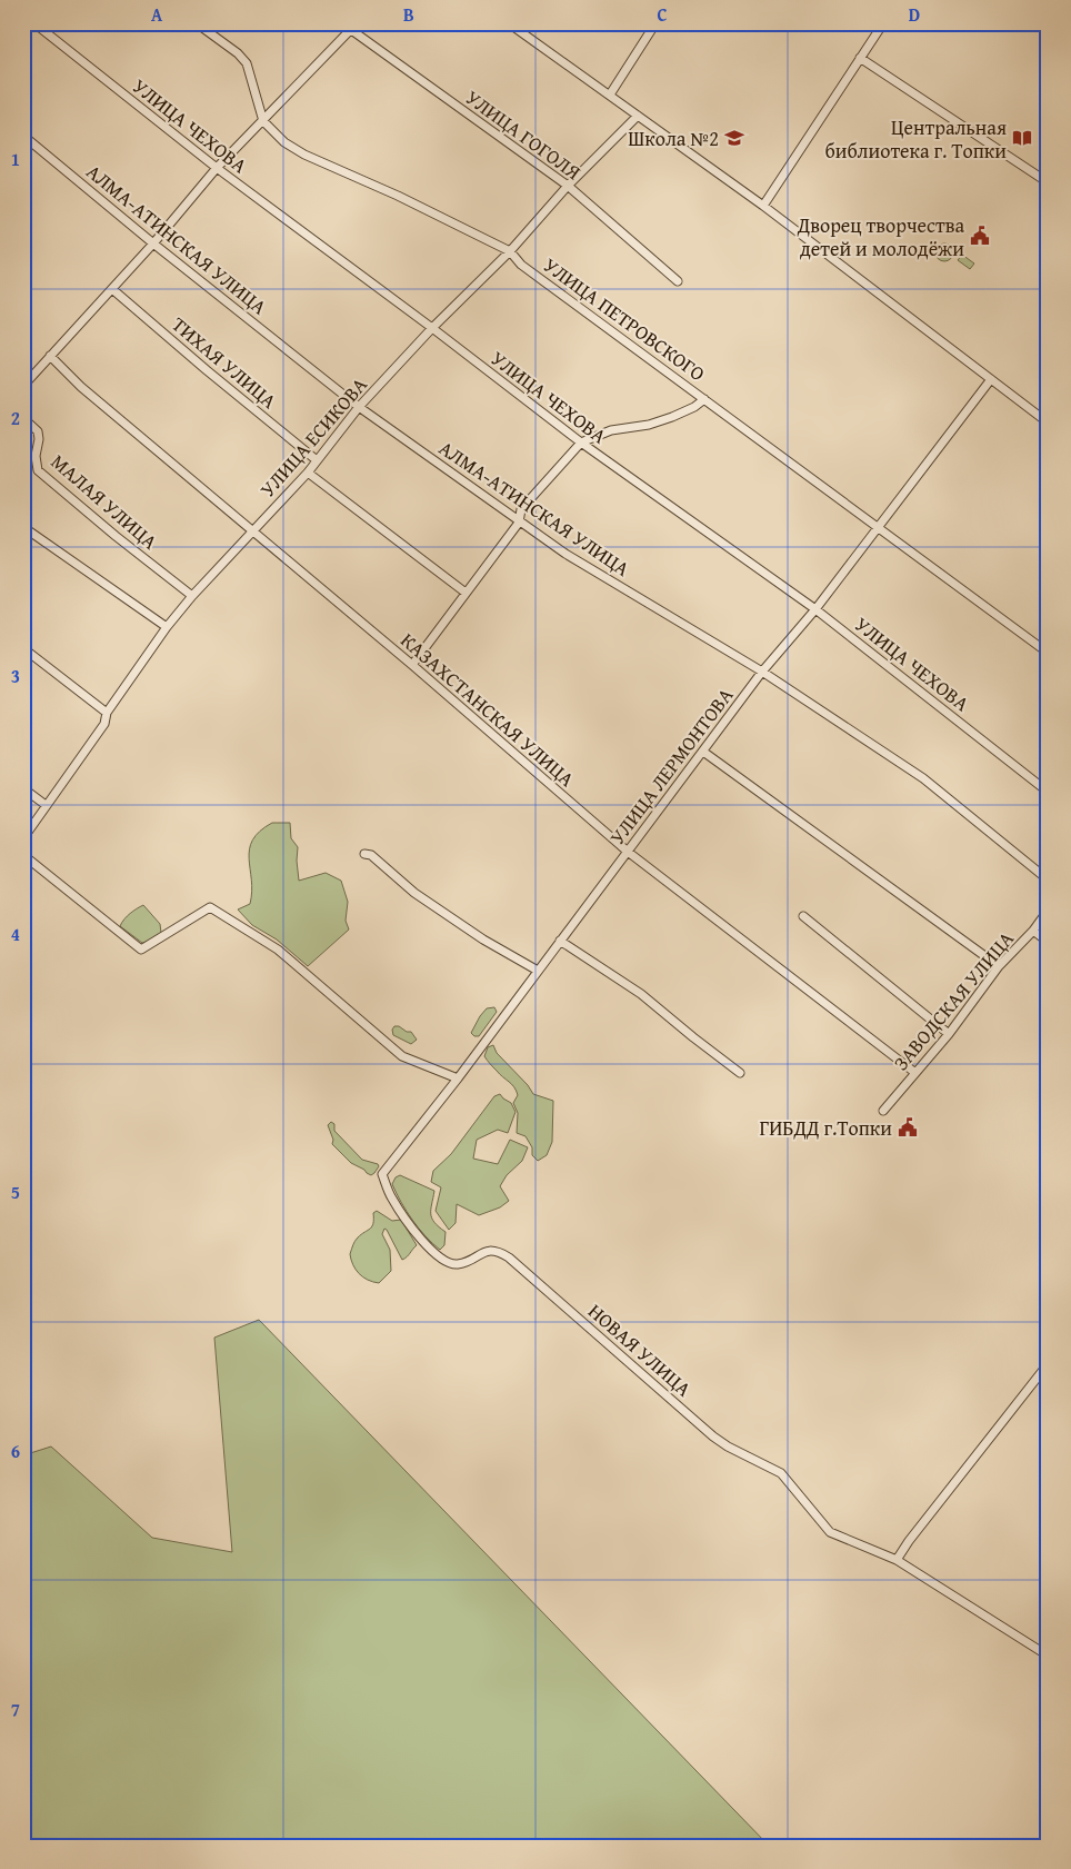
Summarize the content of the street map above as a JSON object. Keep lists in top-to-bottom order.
{
  "streets": {
    "street": [
      "УЛИЦА ЧЕХОВА",
      "УЛИЦА ГОГОЛЯ",
      "АЛМА-АТИНСКАЯ УЛИЦА",
      "УЛИЦА ПЕТРОВСКОГО",
      "ТИХАЯ УЛИЦА",
      "УЛИЦА ЕСИКОВА",
      "МАЛАЯ УЛИЦА",
      "КАЗАХСТАНСКАЯ УЛИЦА",
      "УЛИЦА ЛЕРМОНТОВА",
      "ЗАВОДСКАЯ УЛИЦА",
      "НОВАЯ УЛИЦА"
    ]
  },
  "crossings": [
    ["УЛИЦА ЧЕХОВА", "УЛИЦА ЕСИКОВА"],
    ["УЛИЦА ЧЕХОВА", "УЛИЦА ЛЕРМОНТОВА"],
    ["УЛИЦА ГОГОЛЯ", "УЛИЦА ЕСИКОВА"],
    ["АЛМА-АТИНСКАЯ УЛИЦА", "УЛИЦА ЕСИКОВА"],
    ["АЛМА-АТИНСКАЯ УЛИЦА", "УЛИЦА ЛЕРМОНТОВА"],
    ["УЛИЦА ПЕТРОВСКОГО", "УЛИЦА ЕСИКОВА"],
    ["УЛИЦА ПЕТРОВСКОГО", "УЛИЦА ЛЕРМОНТОВА"],
    ["ТИХАЯ УЛИЦА", "УЛИЦА ЕСИКОВА"],
    ["УЛИЦА ЕСИКОВА", "МАЛАЯ УЛИЦА"],
    ["УЛИЦА ЕСИКОВА", "КАЗАХСТАНСКАЯ УЛИЦА"],
    ["КАЗАХСТАНСКАЯ УЛИЦА", "УЛИЦА ЛЕРМОНТОВА"],
    ["КАЗАХСТАНСКАЯ УЛИЦА", "ЗАВОДСКАЯ УЛИЦА"],
    ["УЛИЦА ЛЕРМОНТОВА", "НОВАЯ УЛИЦА"]
  ],
  "places": {
    "school or university": ["Школа №2"],
    "library": ["Центральная библиотека г. Топки"],
    "public building": ["Дворец творчества детей и молодёжи", "ГИБДД г.Топки"]
  },
  "grid": {
    "columns": [
      "A",
      "B",
      "C",
      "D"
    ],
    "rows": [
      "1",
      "2",
      "3",
      "4",
      "5",
      "6",
      "7"
    ]
  }
}
